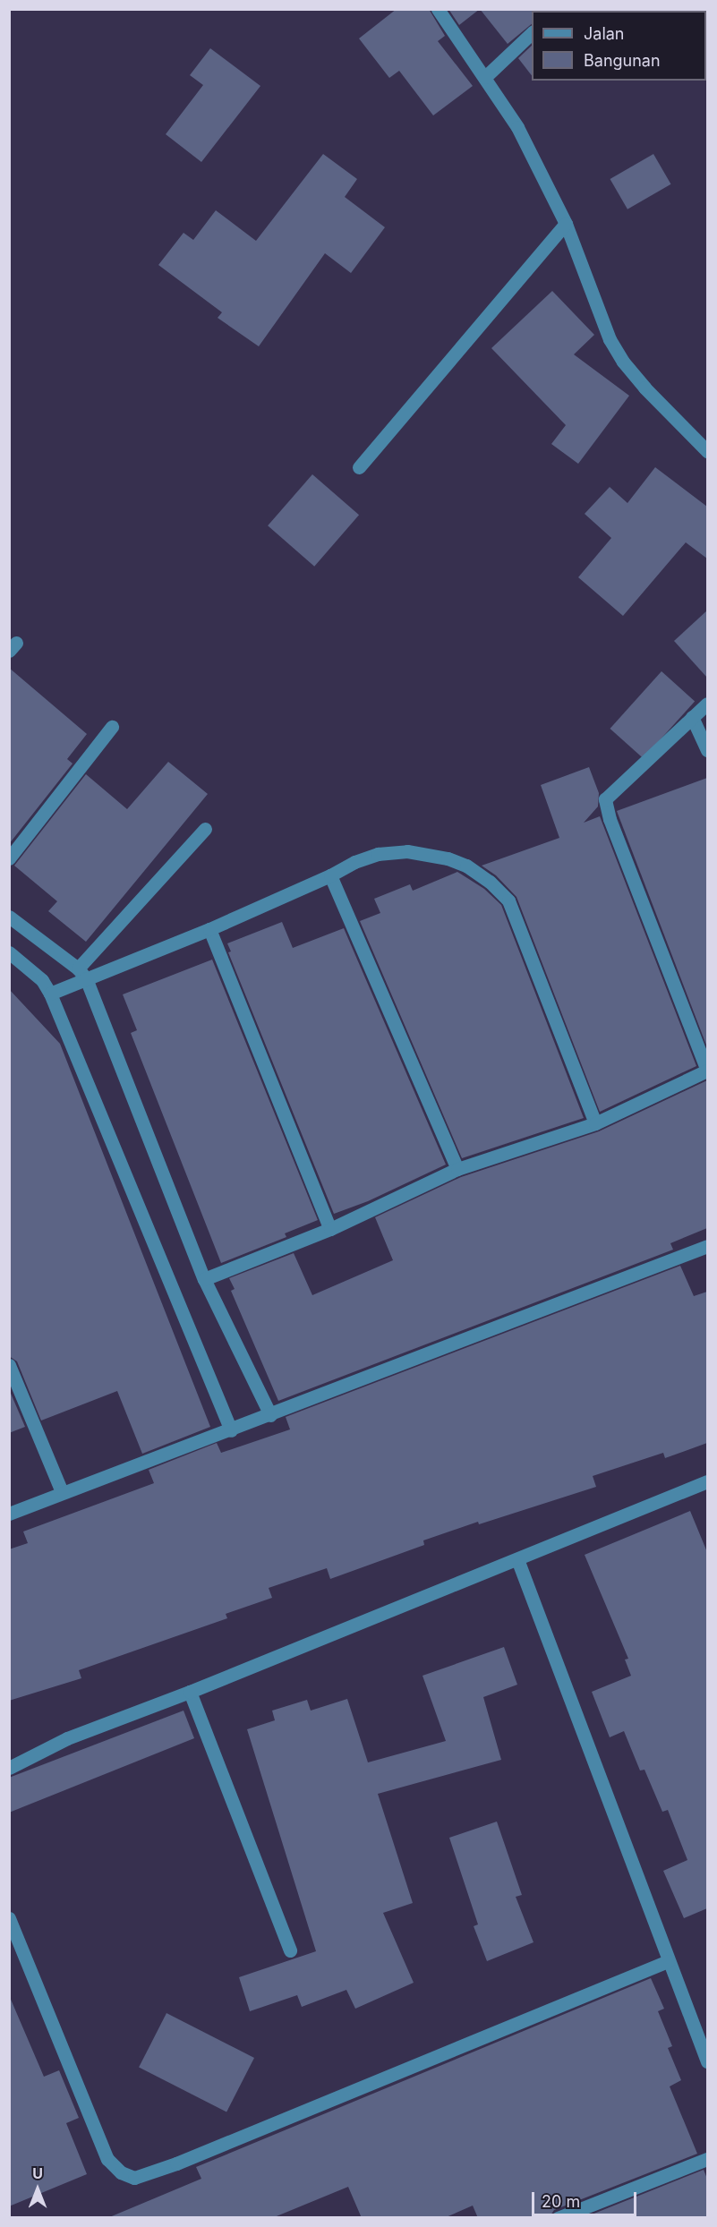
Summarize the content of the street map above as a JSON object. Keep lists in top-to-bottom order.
{
  "legend": ["Jalan", "Bangunan"],
  "scale_bar": "20 m",
  "north": "top"
}
